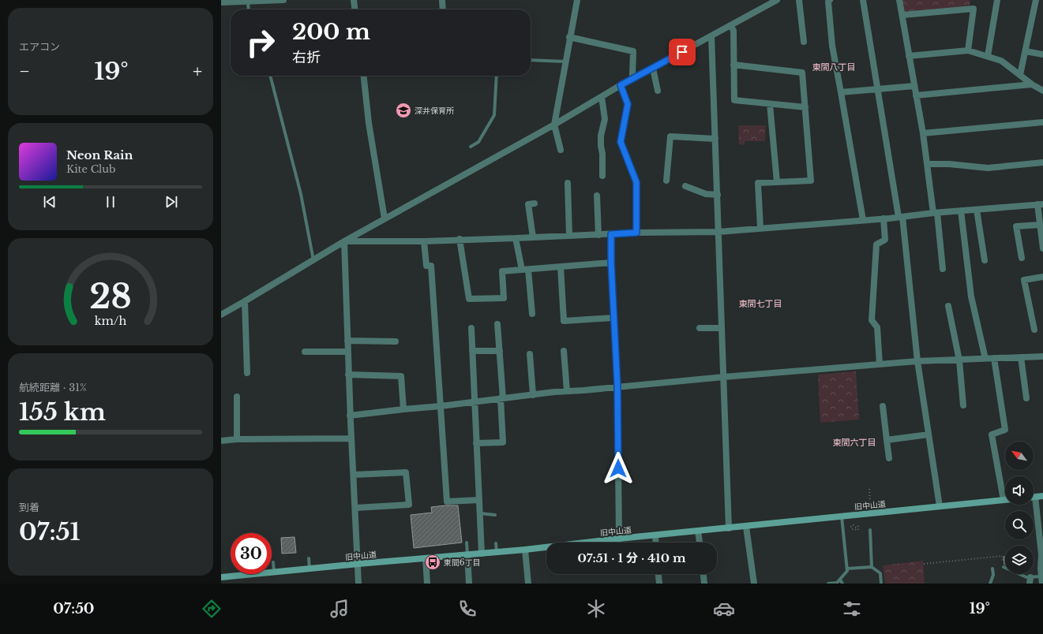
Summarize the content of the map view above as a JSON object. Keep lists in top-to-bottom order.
{
  "streets": {
    "main road": ["旧中山道"]
  },
  "districts": ["東間八丁目", "東間七丁目", "東間六丁目"],
  "places": {
    "school or university": ["深井保育所"],
    "bus stop": ["東間6丁目"]
  },
  "north": "top left",
  "page": {
    "tile": [
      "エアコン",
      ["航続距離 · 31%", "155 km"],
      ["到着", "07:51"]
    ],
    "turn": ["200 m", "右折"],
    "heat": ["−", "19°", "+"],
    "song": ["Neon Rain", "Kite Club"],
    "limit": "30",
    "trip": "07:51 · 1 分 · 410 m",
    "tabs": ["07:50", "19°"],
    "gauge": ["28", "km/h"]
  }
}
